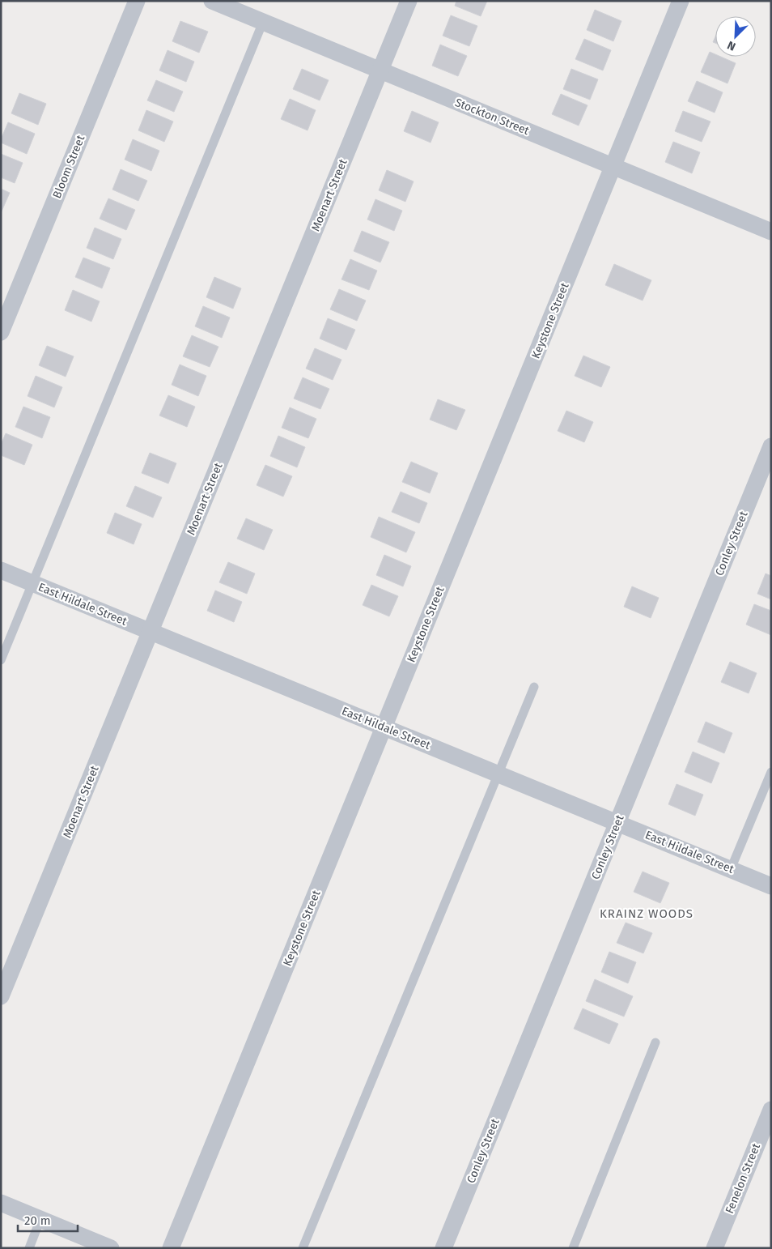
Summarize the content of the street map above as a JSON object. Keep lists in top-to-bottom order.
{
  "streets": {
    "street": [
      "Stockton Street",
      "Bloom Street",
      "Moenart Street",
      "Keystone Street",
      "Conley Street",
      "East Hildale Street",
      "Fenelon Street"
    ]
  },
  "crossings": [
    ["Stockton Street", "Moenart Street"],
    ["Stockton Street", "Keystone Street"],
    ["Moenart Street", "East Hildale Street"],
    ["Keystone Street", "East Hildale Street"],
    ["Conley Street", "East Hildale Street"]
  ],
  "districts": ["KRAINZ WOODS"],
  "scale_bar": "20 m",
  "north": "bottom left"
}
